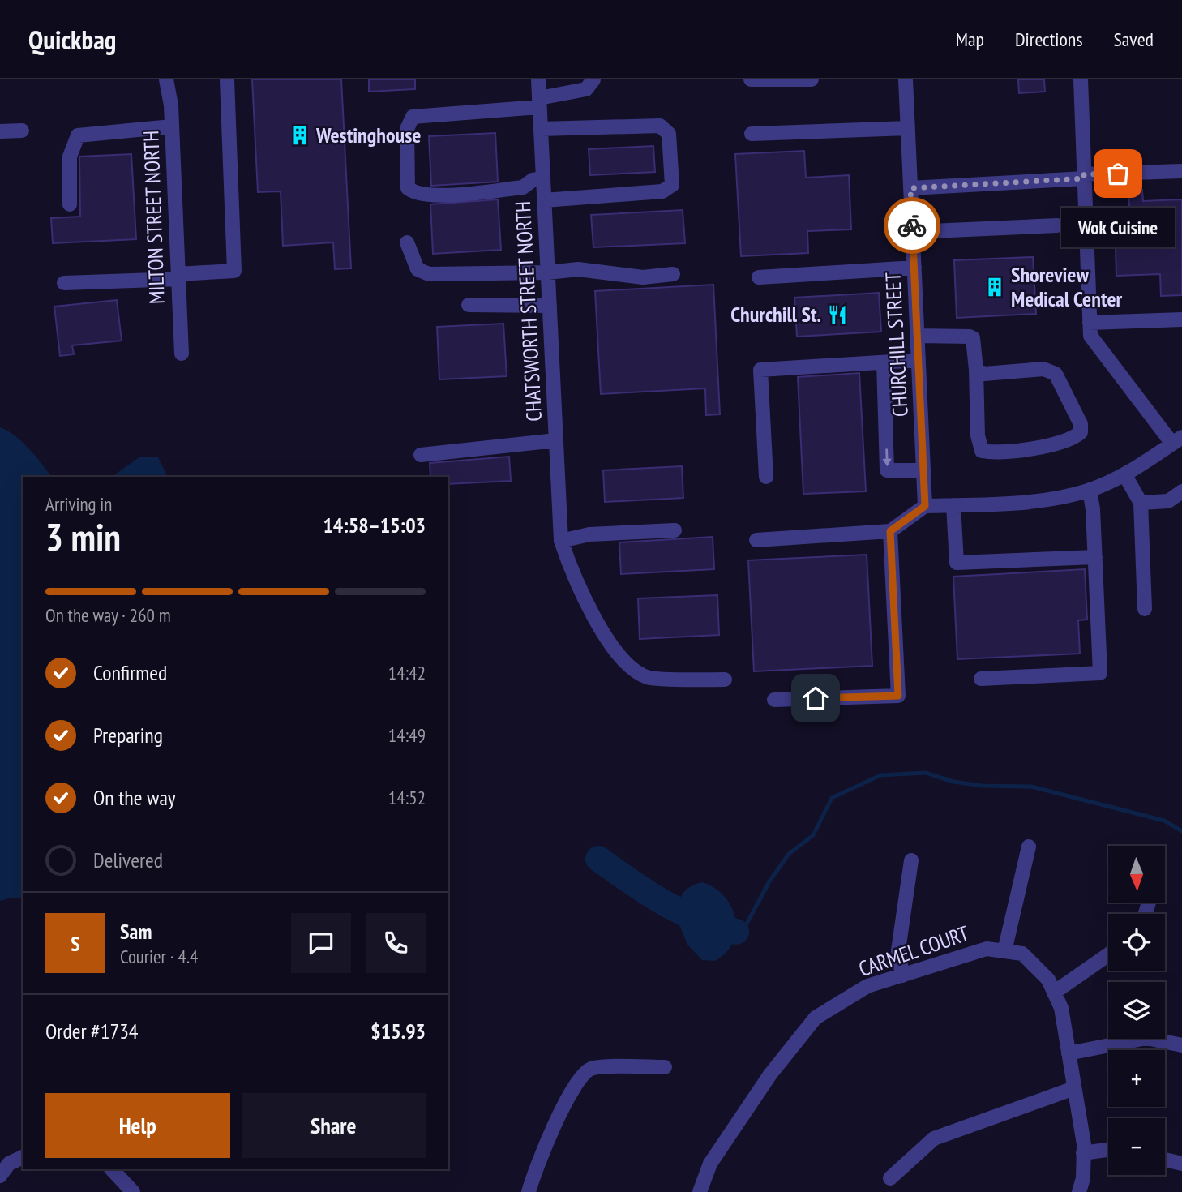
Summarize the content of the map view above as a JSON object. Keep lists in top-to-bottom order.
{
  "streets": {
    "street": [
      "MILTON STREET NORTH",
      "CHATSWORTH STREET NORTH",
      "CHURCHILL STREET",
      "CARMEL COURT"
    ]
  },
  "places": {
    "building": ["Westinghouse", "Shoreview Medical Center"],
    "other": ["Wok Cuisine"],
    "restaurant": ["Churchill St."]
  },
  "north": "bottom",
  "page": {
    "header": "Quickbag",
    "nav": ["Map", "Directions", "Saved"],
    "bubble": "Wok Cuisine",
    "heading": ["3 min", "Arriving in", "14:58–15:03"],
    "panel": [
      "Sam",
      "Courier · 4.4",
      "Order #1734",
      "$15.93"
    ],
    "bar": "On the way · 260 m",
    "list": [
      ["Confirmed", "14:42"],
      ["Preparing", "14:49"],
      ["On the way", "14:52"],
      "Delivered"
    ],
    "map_buttons": ["+", "−"],
    "round": "S",
    "buttons": ["Help", "Share"]
  }
}
